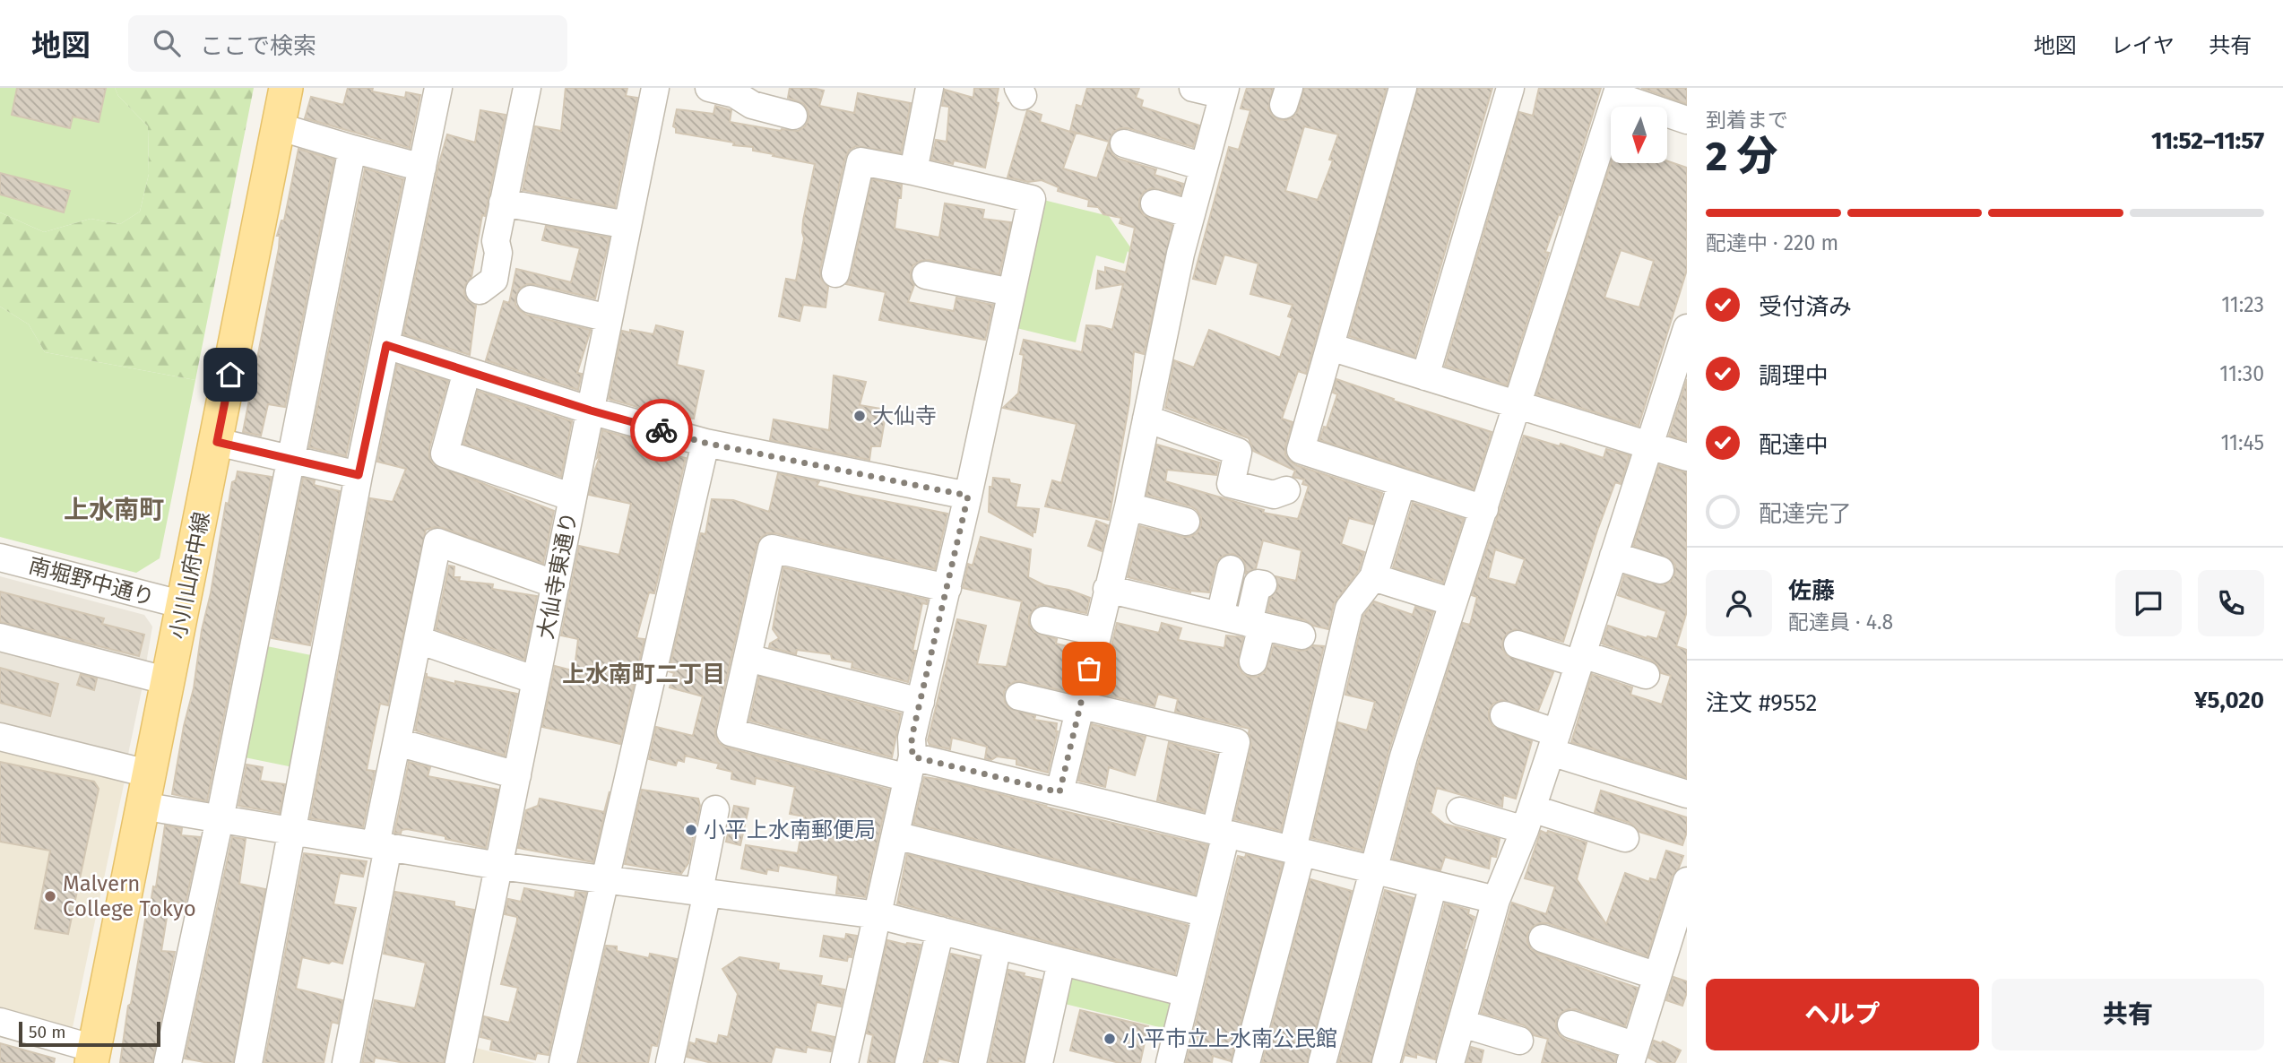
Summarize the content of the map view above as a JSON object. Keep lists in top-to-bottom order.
{
  "streets": {
    "main road": ["小川山府中線"],
    "street": ["大仙寺東通り", "南堀野中通り"]
  },
  "crossings": [
    ["小川山府中線", "南堀野中通り"]
  ],
  "districts": ["上水南町", "上水南町二丁目"],
  "places": [
    "大仙寺",
    "小平上水南郵便局",
    "Malvern College Tokyo",
    "小平市立上水南公民館"
  ],
  "scale_bar": "50 m",
  "north": "bottom",
  "page": {
    "header": "地図",
    "search": "ここで検索",
    "nav": ["地図", "レイヤ", "共有"],
    "heading": ["2 分", "到着まで", "11:52–11:57"],
    "panel": [
      "佐藤",
      "配達員 · 4.8",
      "注文 #9552",
      "¥5,020"
    ],
    "bar": "配達中 · 220 m",
    "list": [
      ["受付済み", "11:23"],
      ["調理中", "11:30"],
      ["配達中", "11:45"],
      "配達完了"
    ],
    "buttons": ["ヘルプ", "共有"],
    "scale": "50 m"
  }
}
